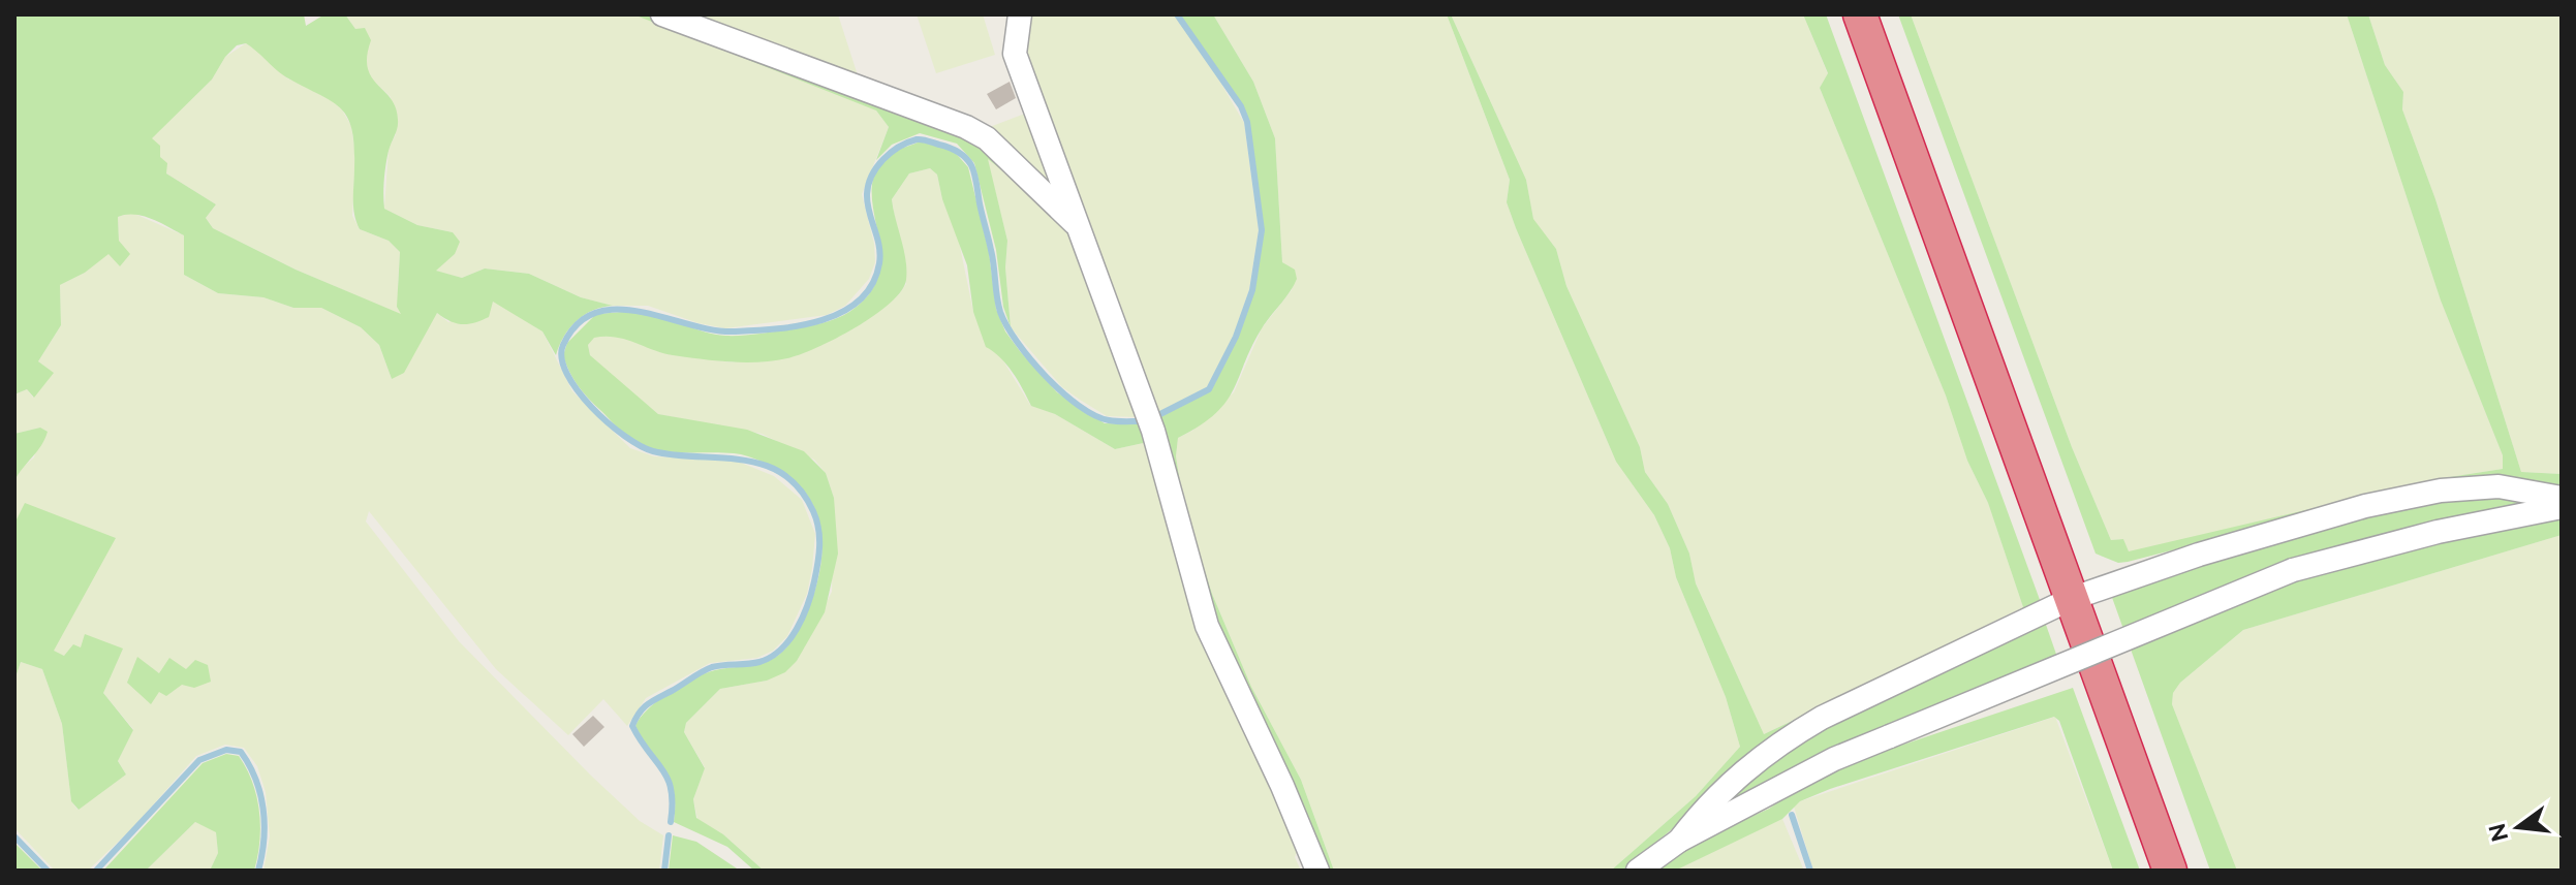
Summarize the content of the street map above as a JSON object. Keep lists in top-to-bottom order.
{
  "north": "left"
}
